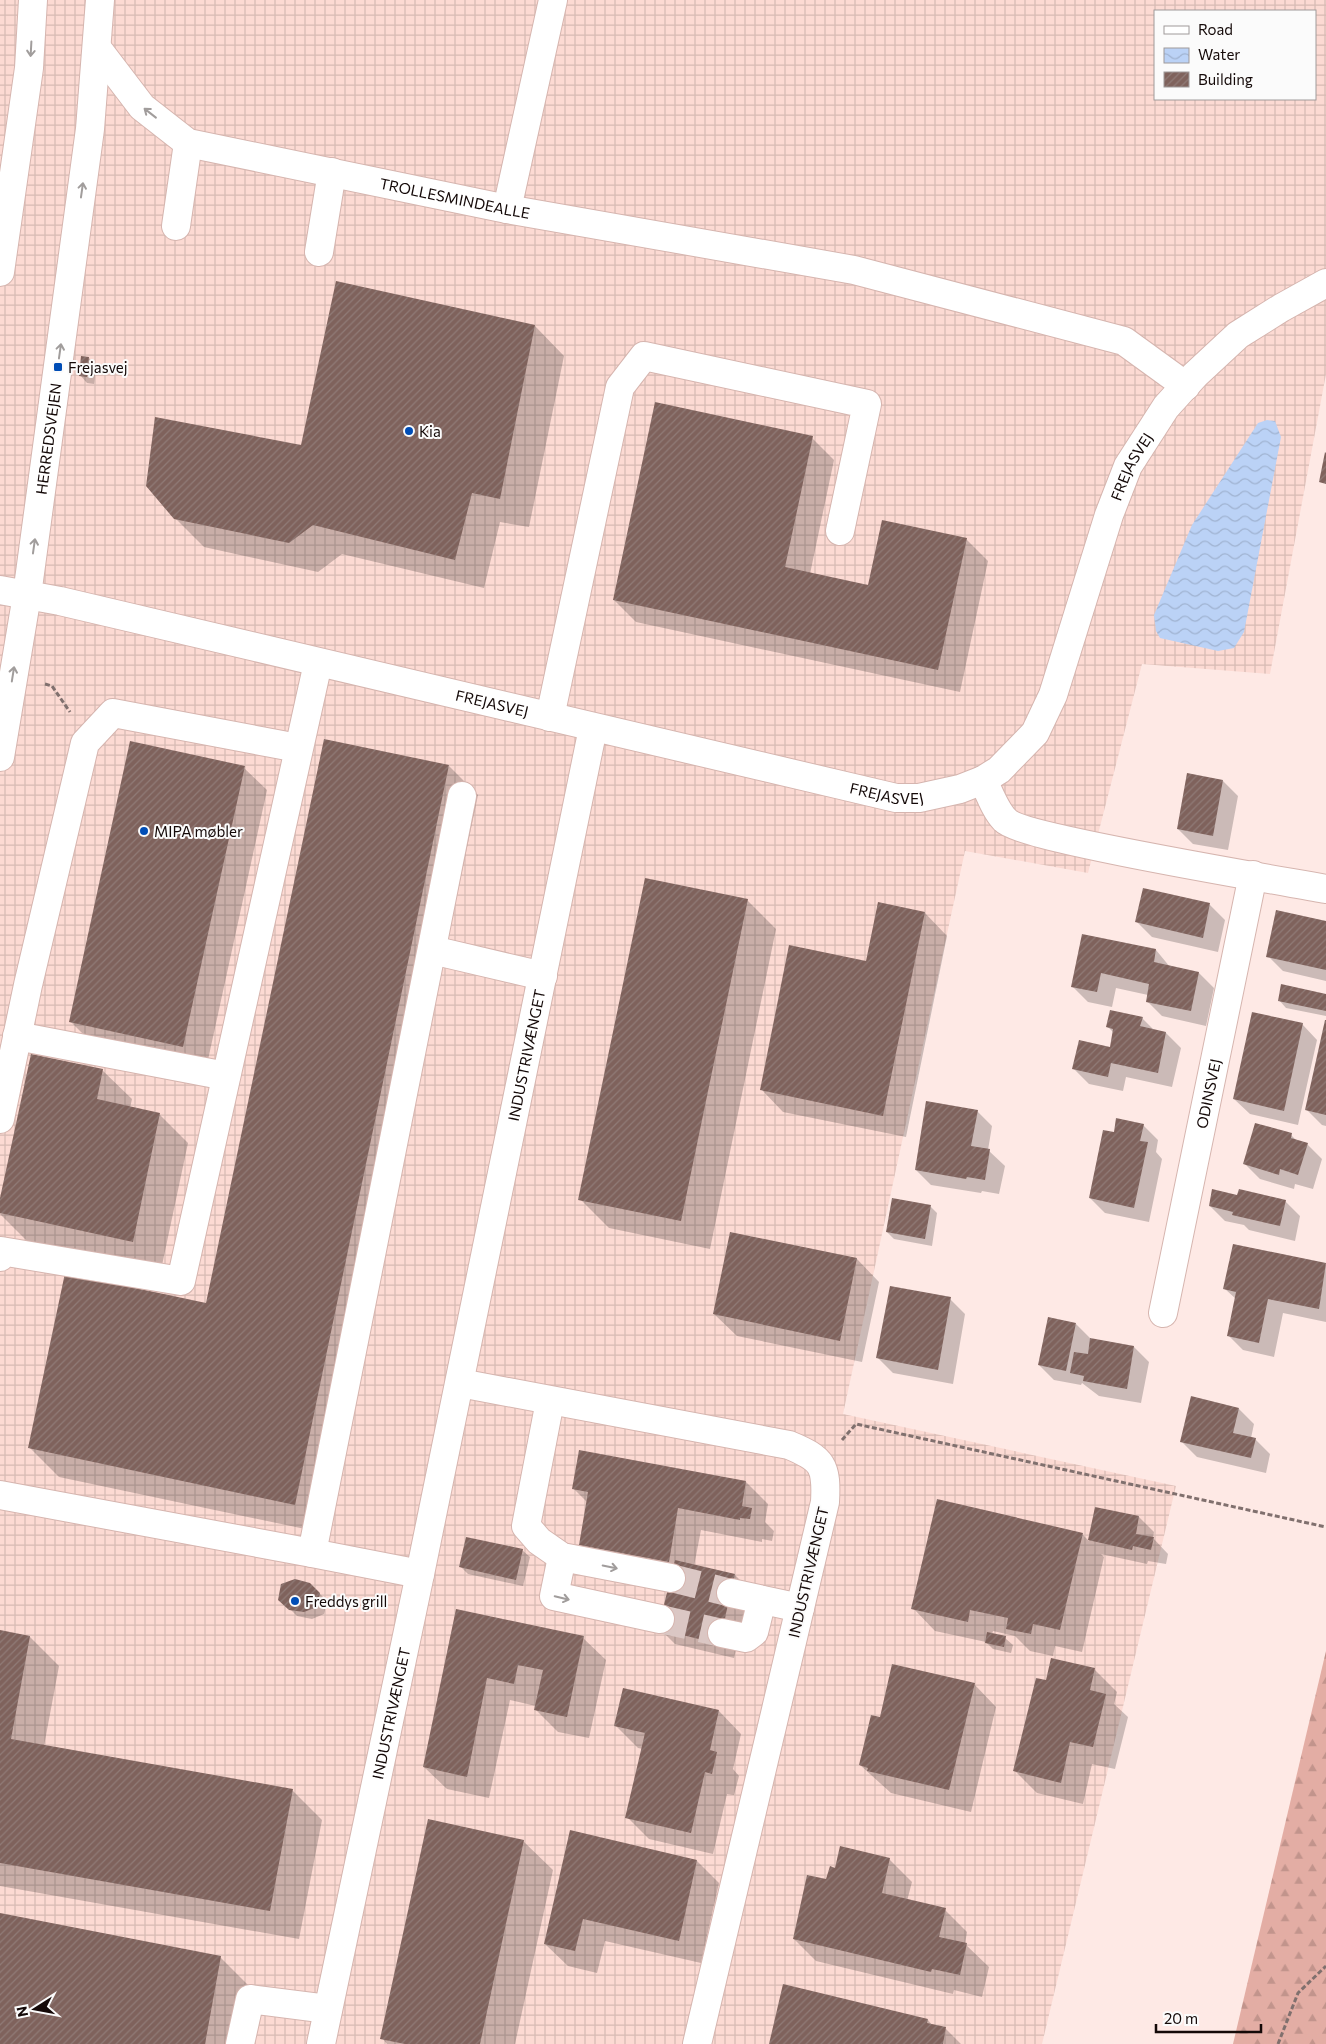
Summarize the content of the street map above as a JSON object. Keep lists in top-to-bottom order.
{
  "streets": {
    "street": [
      "TROLLESMINDEALLE",
      "HERREDSVEJEN",
      "FREJASVEJ",
      "INDUSTRIVÆNGET",
      "ODINSVEJ"
    ]
  },
  "crossings": [
    ["TROLLESMINDEALLE", "HERREDSVEJEN"],
    ["TROLLESMINDEALLE", "FREJASVEJ"],
    ["HERREDSVEJEN", "FREJASVEJ"],
    ["FREJASVEJ", "INDUSTRIVÆNGET"]
  ],
  "places": {
    "transit": ["Frejasvej"],
    "other": ["Kia", "MIPA møbler", "Freddys grill"]
  },
  "legend": ["Road", "Water", "Building"],
  "scale_bar": "20 m",
  "north": "left"
}
